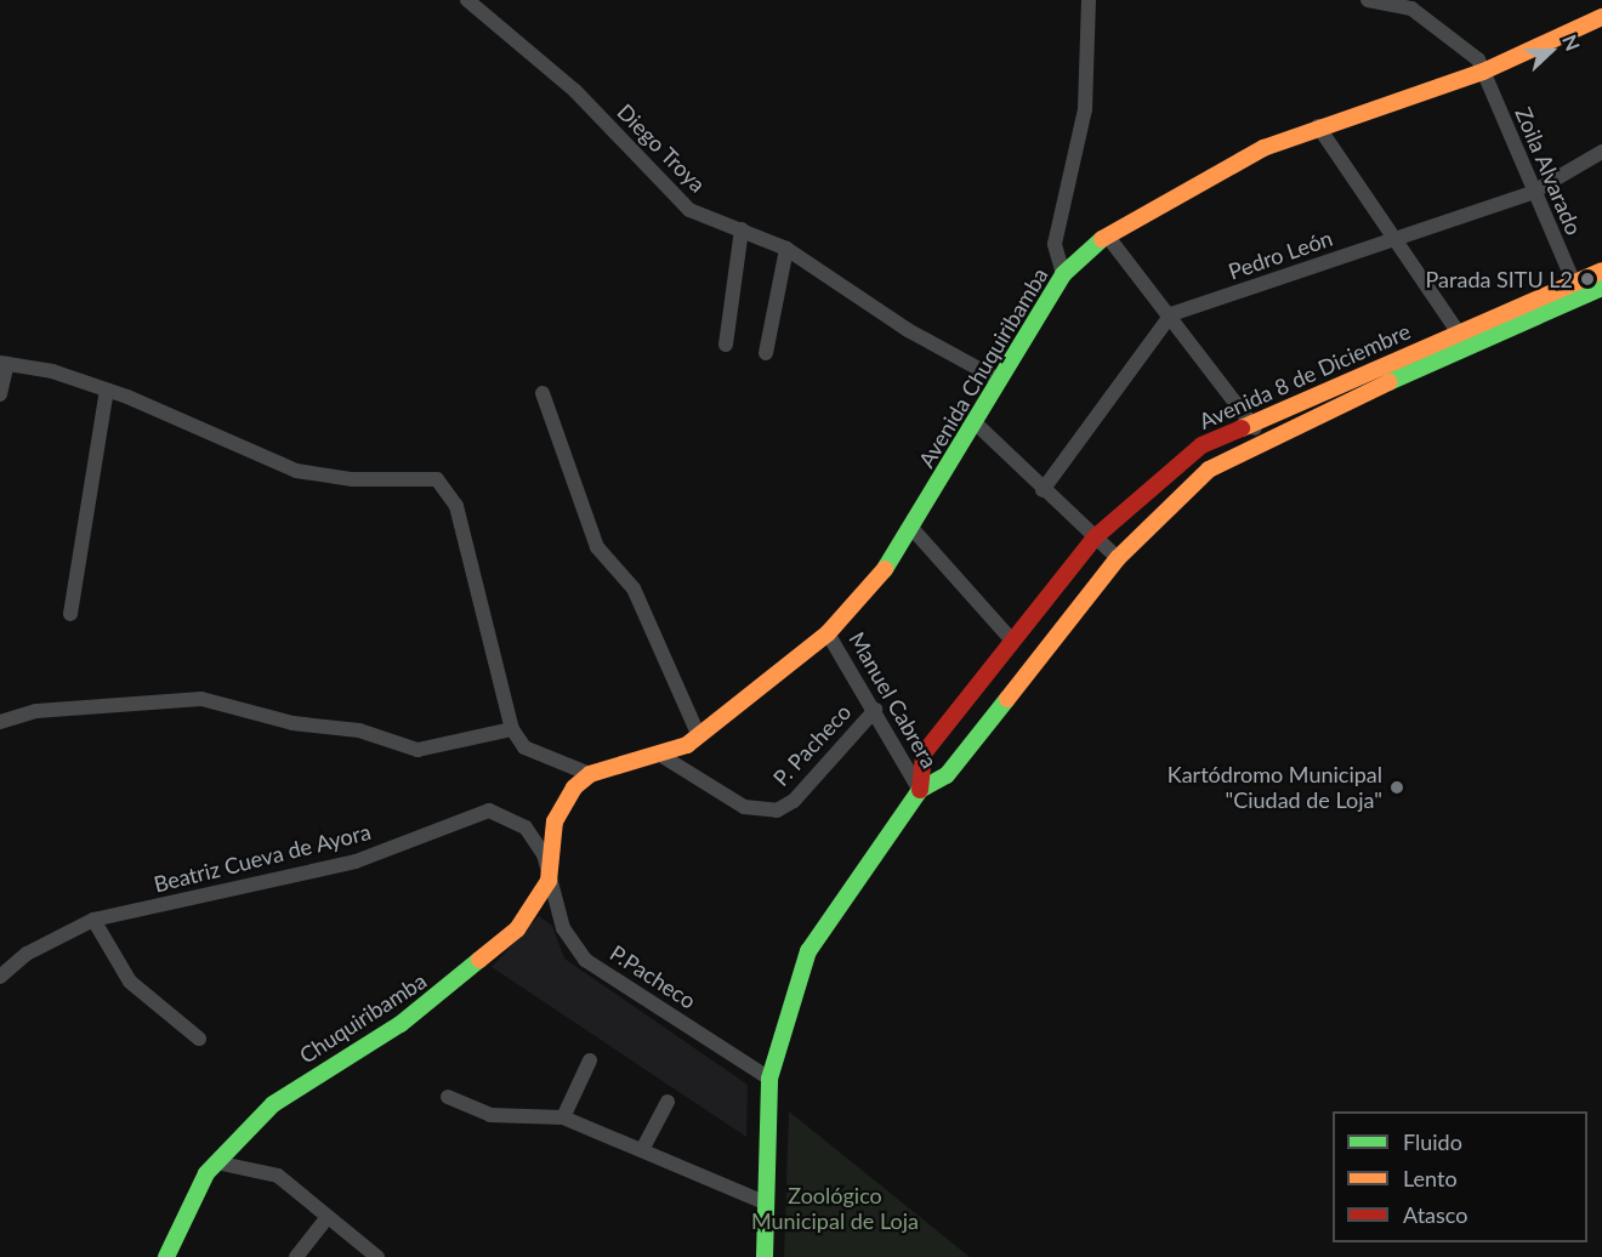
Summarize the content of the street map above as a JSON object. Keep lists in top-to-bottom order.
{
  "streets": {
    "main road": ["Avenida Chuquiribamba", "Avenida 8 de Diciembre", "Chuquiribamba"],
    "street": [
      "Diego Troya",
      "Zoila Alvarado",
      "Pedro León",
      "Manuel Cabrera",
      "P. Pacheco",
      "Beatriz Cueva de Ayora",
      "P.Pacheco"
    ]
  },
  "crossings": [
    ["Diego Troya", "Avenida Chuquiribamba"],
    ["Zoila Alvarado", "Pedro León"],
    ["Zoila Alvarado", "Avenida Chuquiribamba"],
    ["Zoila Alvarado", "Avenida 8 de Diciembre"],
    ["Avenida Chuquiribamba", "Manuel Cabrera"],
    ["Avenida Chuquiribamba", "P. Pacheco"],
    ["Avenida Chuquiribamba", "Chuquiribamba"],
    ["Avenida 8 de Diciembre", "Manuel Cabrera"],
    ["Avenida 8 de Diciembre", "P.Pacheco"],
    ["Manuel Cabrera", "P. Pacheco"],
    ["Beatriz Cueva de Ayora", "P.Pacheco"],
    ["Beatriz Cueva de Ayora", "Chuquiribamba"],
    ["P.Pacheco", "Chuquiribamba"]
  ],
  "parks": ["Zoológico Municipal de Loja"],
  "places": ["Parada SITU L2", "Kartódromo Municipal \"Ciudad de Loja\""],
  "legend": ["Fluido", "Lento", "Atasco"],
  "north": "right"
}
